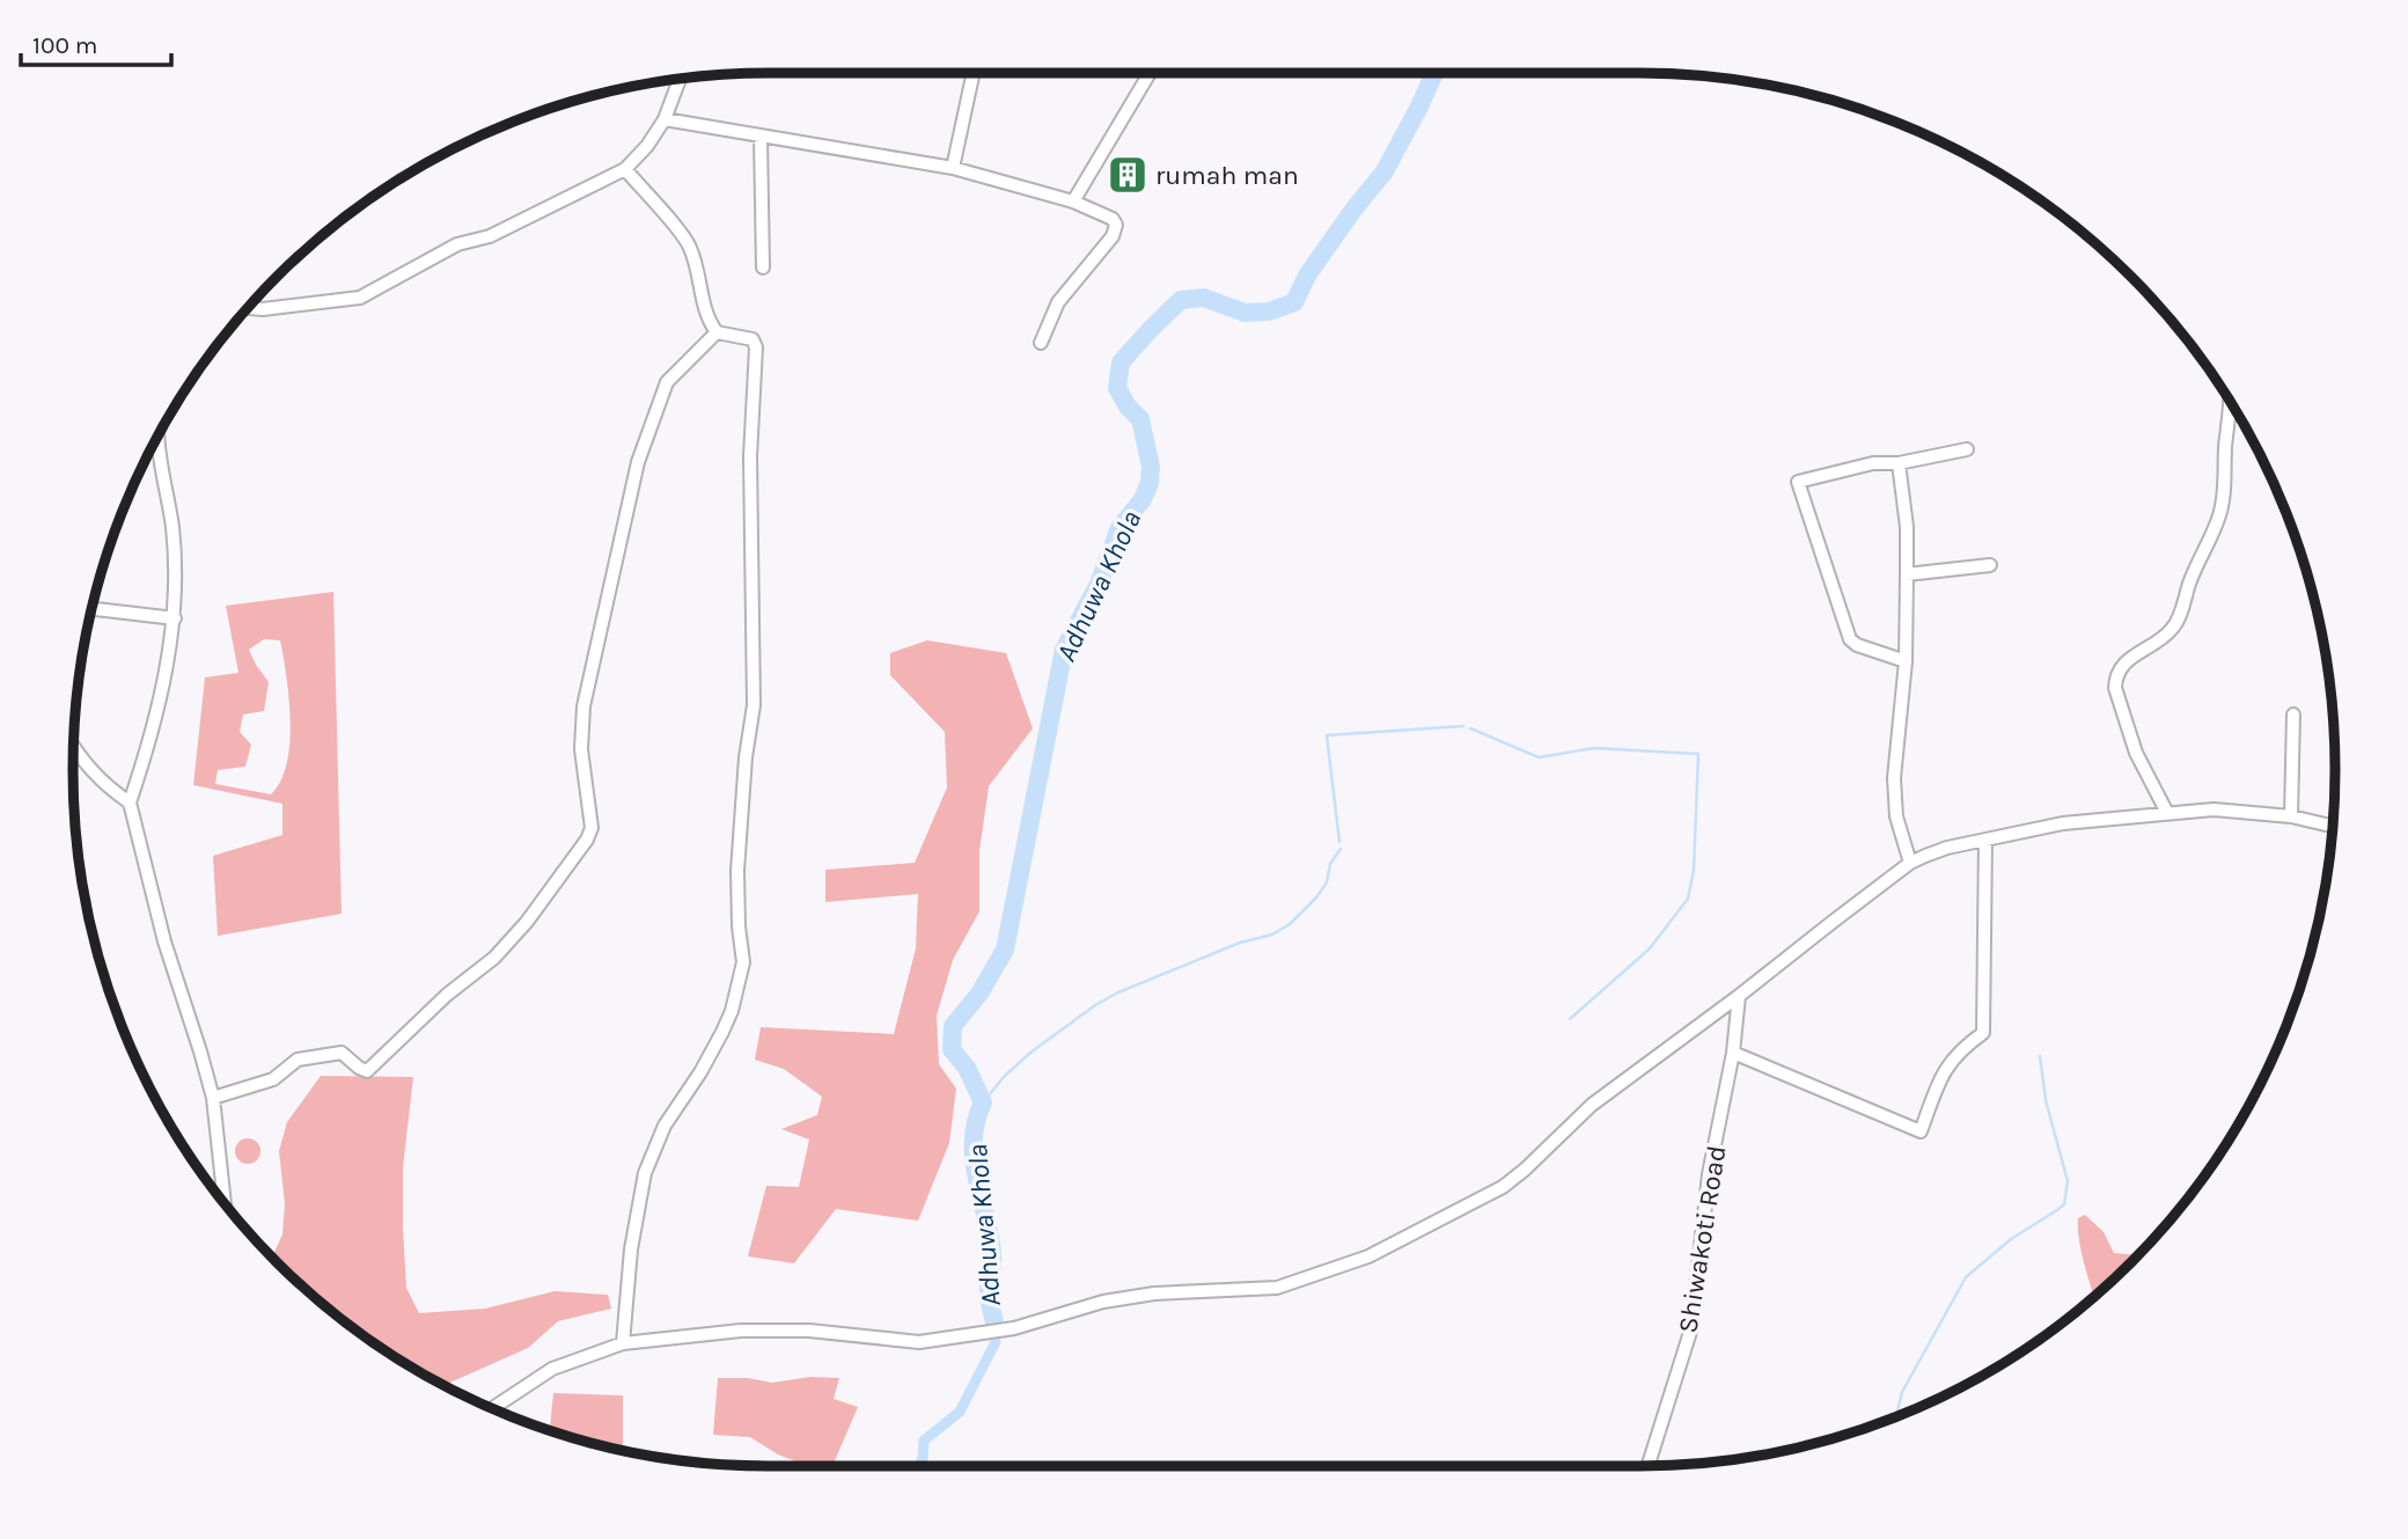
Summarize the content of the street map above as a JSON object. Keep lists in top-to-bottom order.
{
  "streets": {
    "street": ["Shiwakoti Road"]
  },
  "water": ["Adhuwa Khola"],
  "places": {
    "building": ["rumah man"]
  },
  "scale_bar": "100 m"
}
